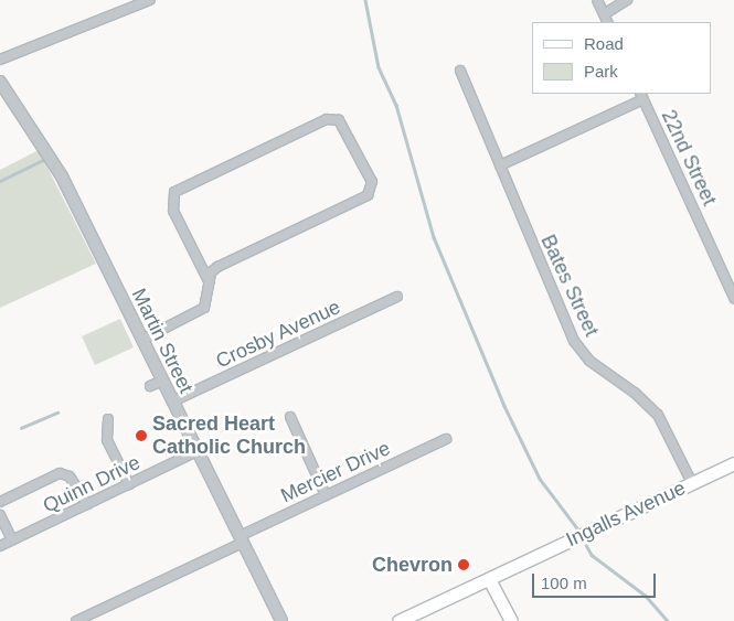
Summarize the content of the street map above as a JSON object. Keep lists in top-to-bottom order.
{
  "streets": {
    "main road": ["Ingalls Avenue"],
    "street": [
      "22nd Street",
      "Bates Street",
      "Crosby Avenue",
      "Martin Street",
      "Mercier Drive",
      "Quinn Drive"
    ]
  },
  "crossings": [
    ["Bates Street", "Ingalls Avenue"],
    ["Crosby Avenue", "Martin Street"],
    ["Martin Street", "Mercier Drive"],
    ["Martin Street", "Quinn Drive"]
  ],
  "places": ["Sacred Heart Catholic Church", "Chevron"],
  "legend": ["Road", "Park"],
  "scale_bar": "100 m"
}
